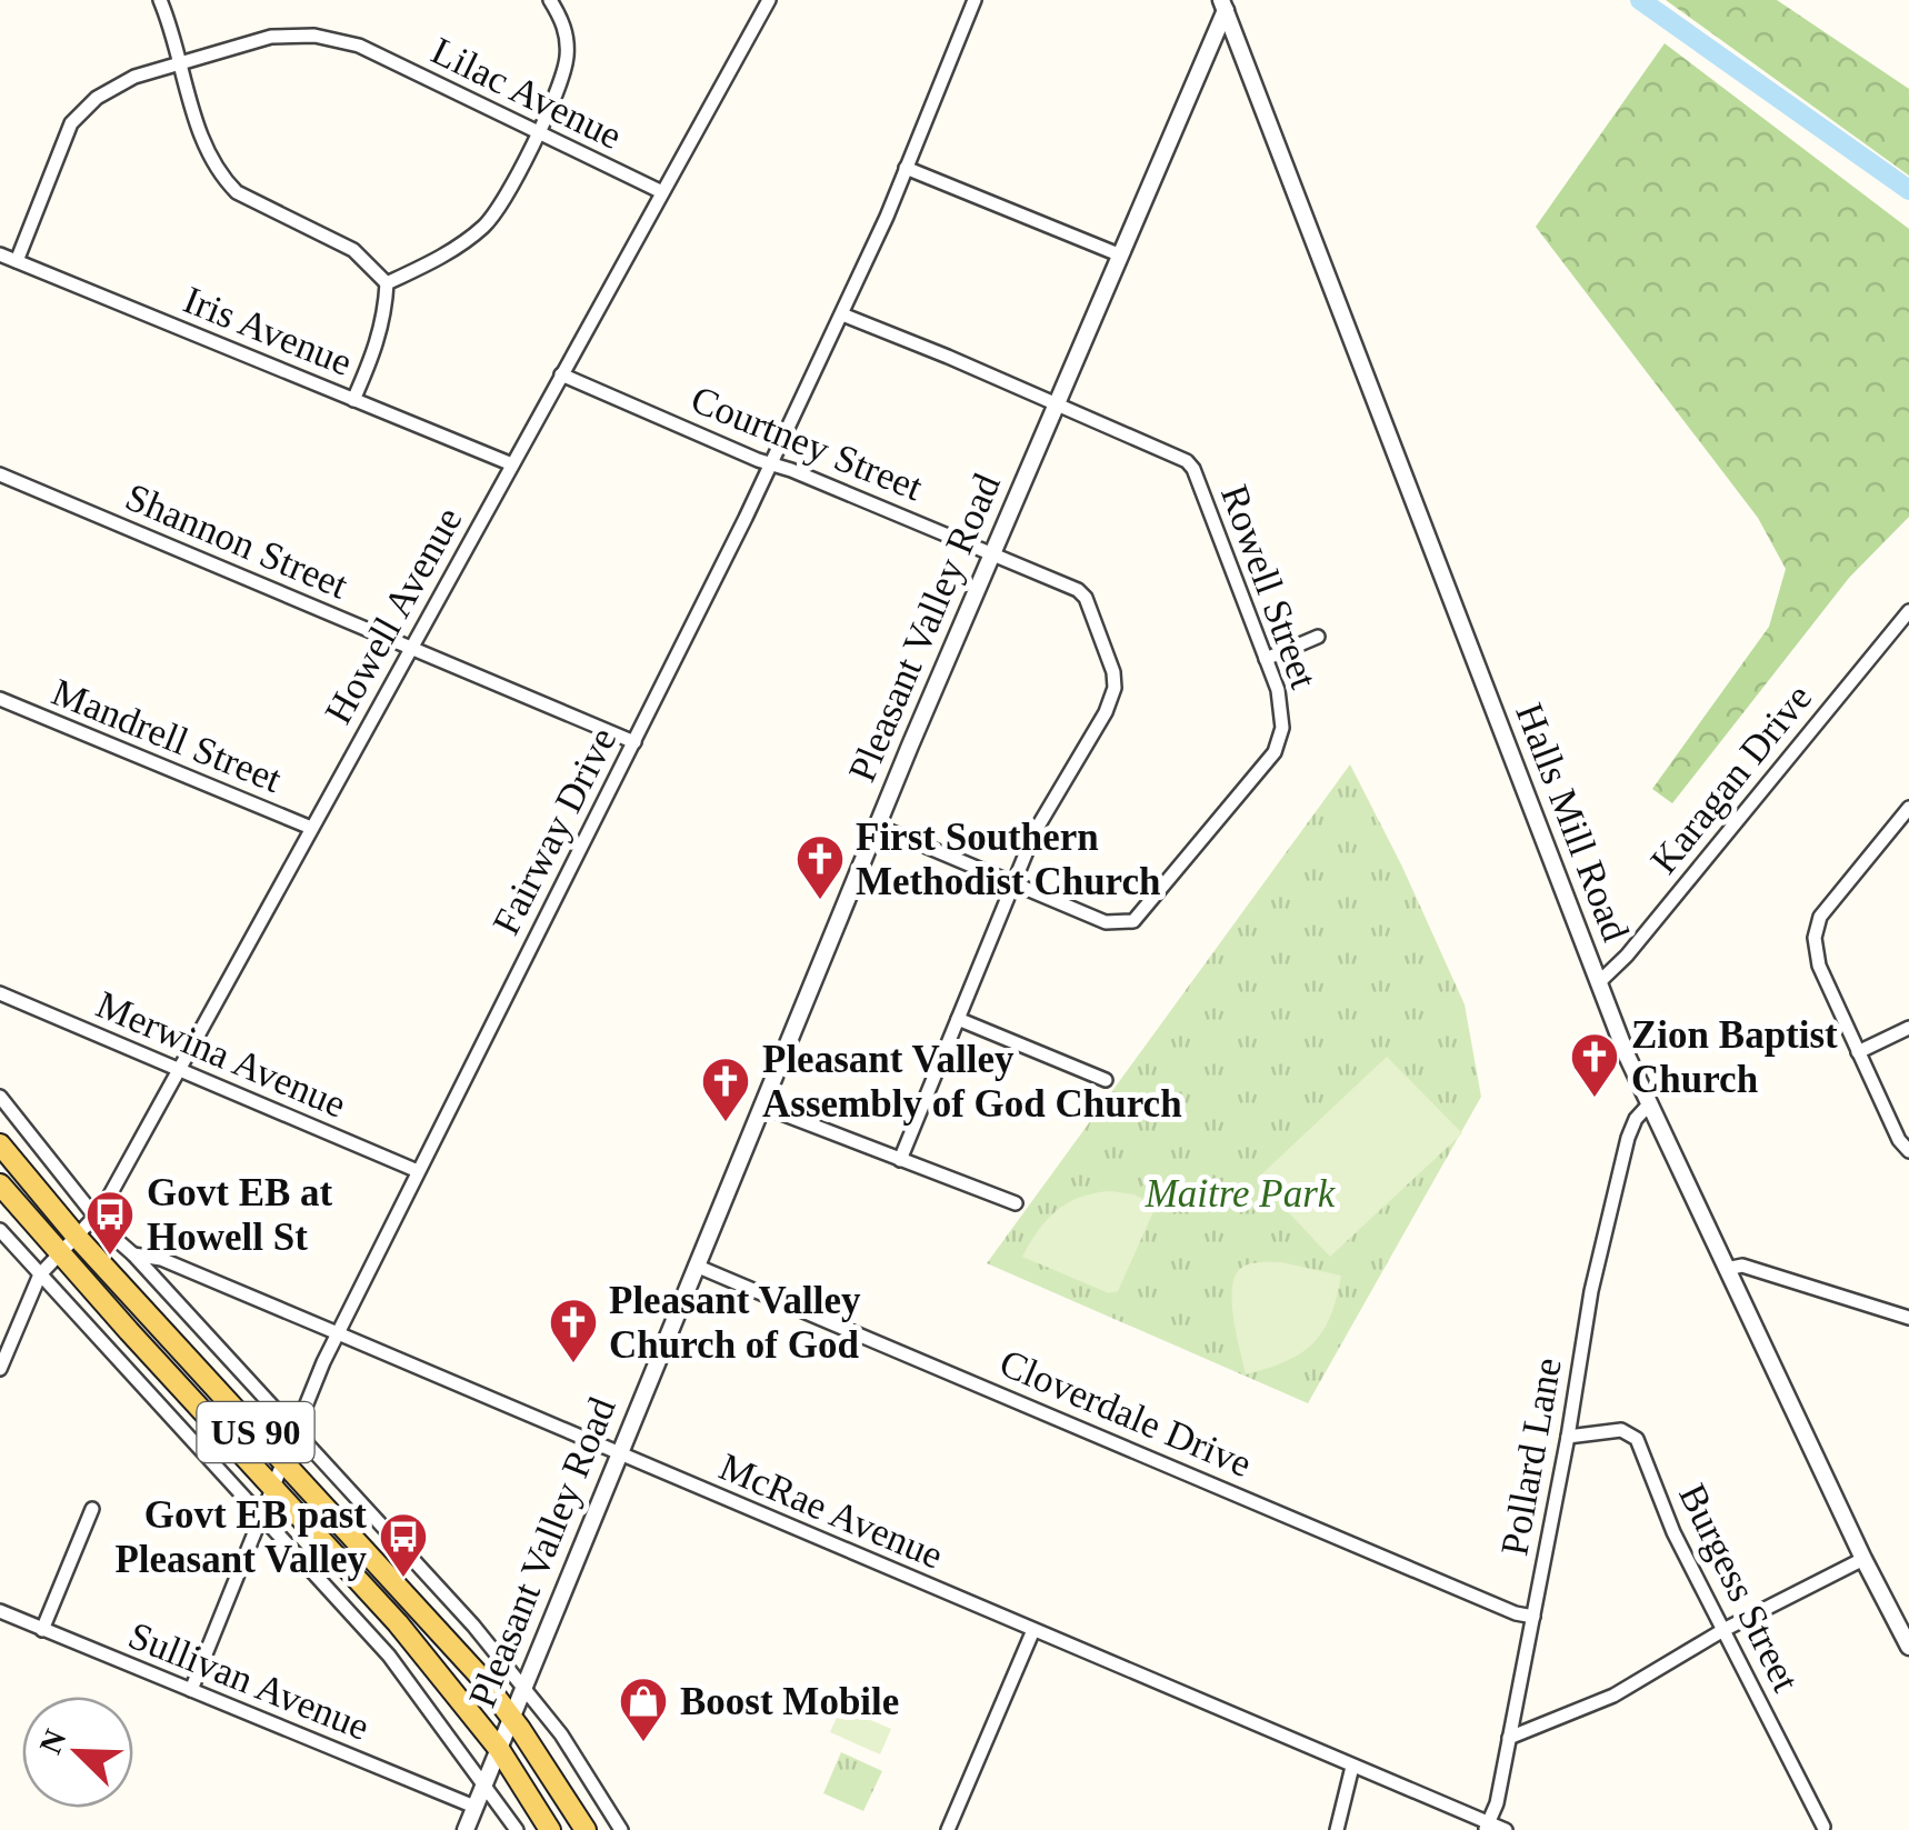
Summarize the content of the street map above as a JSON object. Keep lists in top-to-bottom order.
{
  "streets": {
    "main road": ["US 90"],
    "street": [
      "Lilac Avenue",
      "Iris Avenue",
      "Courtney Street",
      "Shannon Street",
      "Rowell Street",
      "Howell Avenue",
      "Pleasant Valley Road",
      "Mandrell Street",
      "Karagan Drive",
      "Halls Mill Road",
      "Fairway Drive",
      "Merwina Avenue",
      "Cloverdale Drive",
      "Pollard Lane",
      "McRae Avenue",
      "Burgess Street",
      "Sullivan Avenue"
    ]
  },
  "crossings": [
    ["Lilac Avenue", "Iris Avenue"],
    ["Lilac Avenue", "Howell Avenue"],
    ["Iris Avenue", "Howell Avenue"],
    ["Courtney Street", "Rowell Street"],
    ["Courtney Street", "Howell Avenue"],
    ["Courtney Street", "Pleasant Valley Road"],
    ["Courtney Street", "Fairway Drive"],
    ["Shannon Street", "Howell Avenue"],
    ["Shannon Street", "Fairway Drive"],
    ["Rowell Street", "Pleasant Valley Road"],
    ["Rowell Street", "Fairway Drive"],
    ["Howell Avenue", "Mandrell Street"],
    ["Howell Avenue", "Merwina Avenue"],
    ["Howell Avenue", "US 90"],
    ["Pleasant Valley Road", "Halls Mill Road"],
    ["Pleasant Valley Road", "Cloverdale Drive"],
    ["Pleasant Valley Road", "US 90"],
    ["Pleasant Valley Road", "McRae Avenue"],
    ["Pleasant Valley Road", "Sullivan Avenue"],
    ["Karagan Drive", "Halls Mill Road"],
    ["Halls Mill Road", "Pollard Lane"],
    ["Fairway Drive", "Merwina Avenue"],
    ["Fairway Drive", "US 90"],
    ["Fairway Drive", "McRae Avenue"],
    ["Fairway Drive", "Sullivan Avenue"],
    ["Cloverdale Drive", "Pollard Lane"],
    ["Pollard Lane", "McRae Avenue"],
    ["Pollard Lane", "Burgess Street"]
  ],
  "parks": ["Maitre Park"],
  "places": {
    "church": [
      "First Southern Methodist Church",
      "Zion Baptist Church",
      "Pleasant Valley Assembly of God Church",
      "Pleasant Valley Church of God"
    ],
    "bus stop": ["Govt EB at Howell St", "Govt EB past Pleasant Valley"],
    "shop": ["Boost Mobile"]
  },
  "north": "top left"
}
